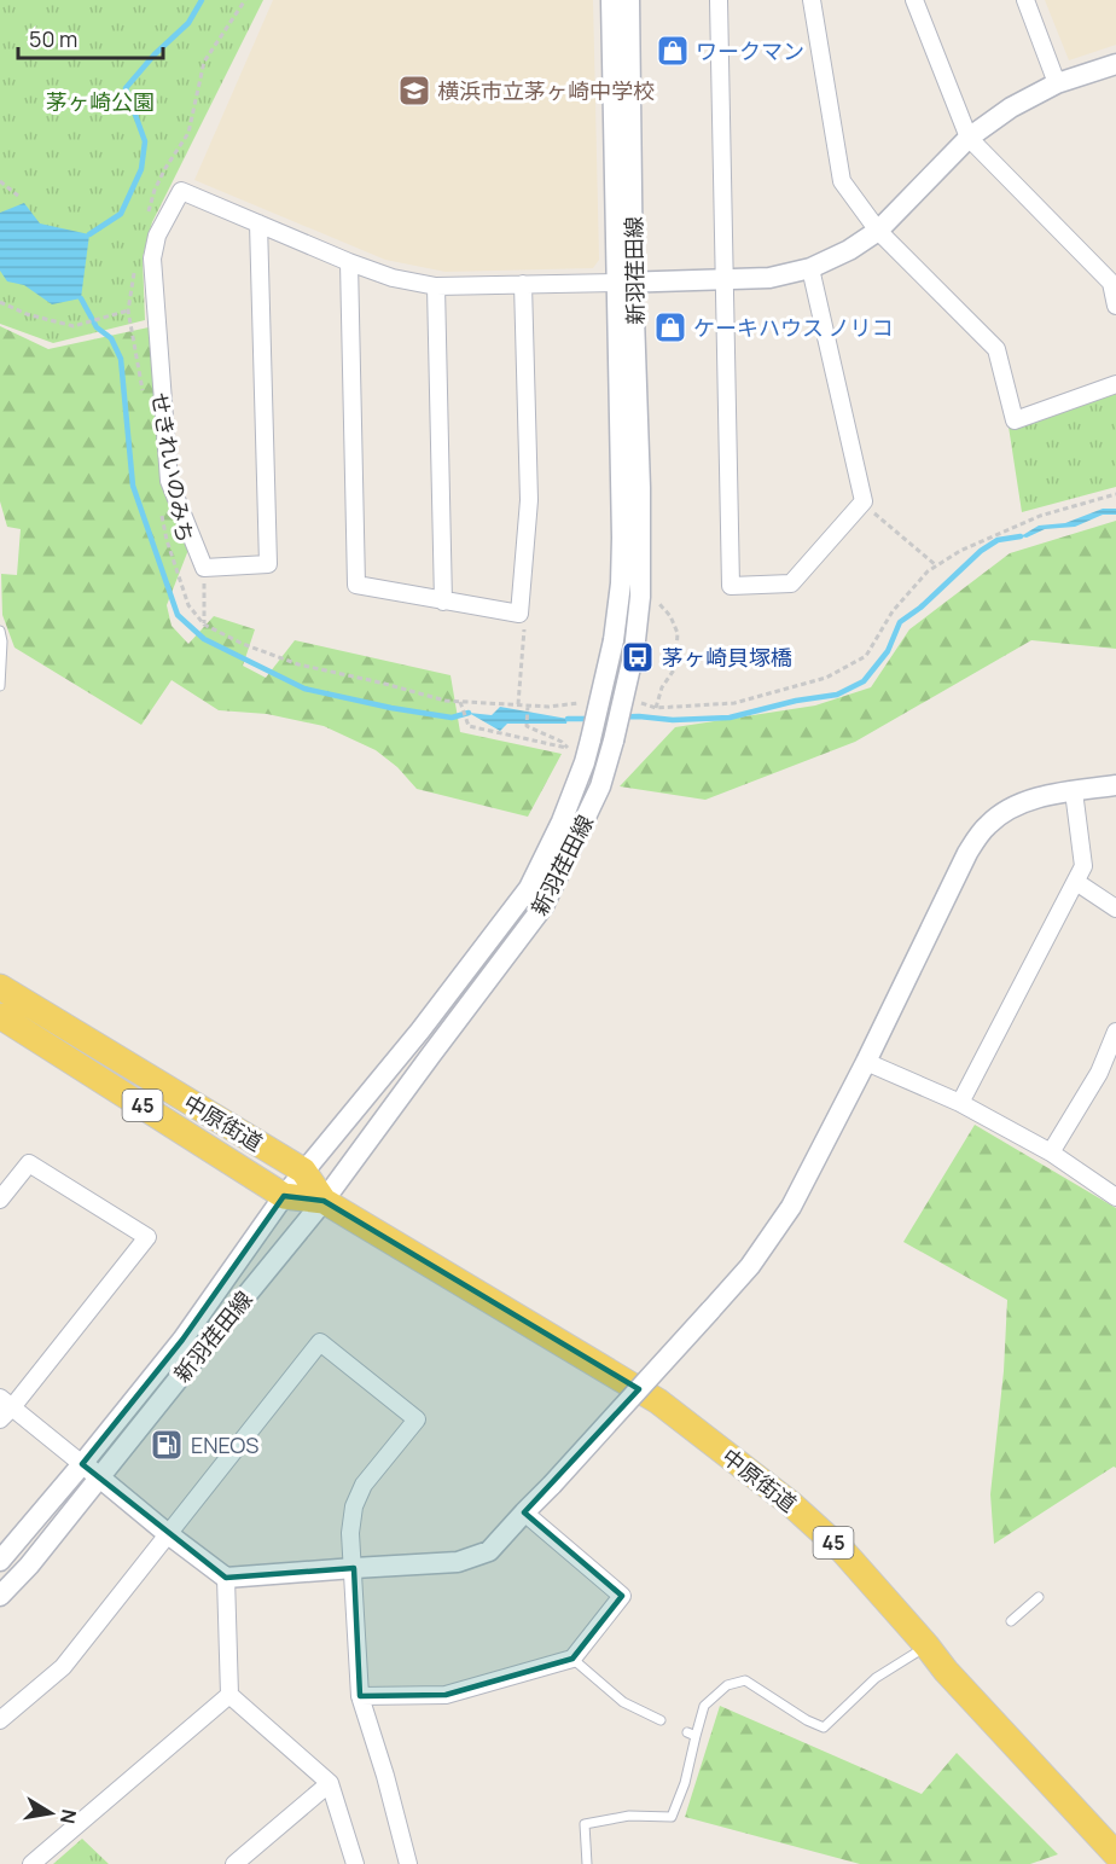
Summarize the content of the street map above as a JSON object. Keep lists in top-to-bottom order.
{
  "streets": {
    "main road": ["45", "中原街道"],
    "street": ["新羽荏田線"],
    "path": ["せきれいのみち"]
  },
  "crossings": [
    ["新羽荏田線", "中原街道"]
  ],
  "parks": ["茅ヶ崎公園"],
  "places": {
    "shop": ["ワークマン", "ケーキハウス ノリコ"],
    "school or university": ["横浜市立茅ヶ崎中学校"],
    "bus stop": ["茅ヶ崎貝塚橋"],
    "fuel station": ["ENEOS"]
  },
  "scale_bar": "50 m",
  "north": "right"
}
